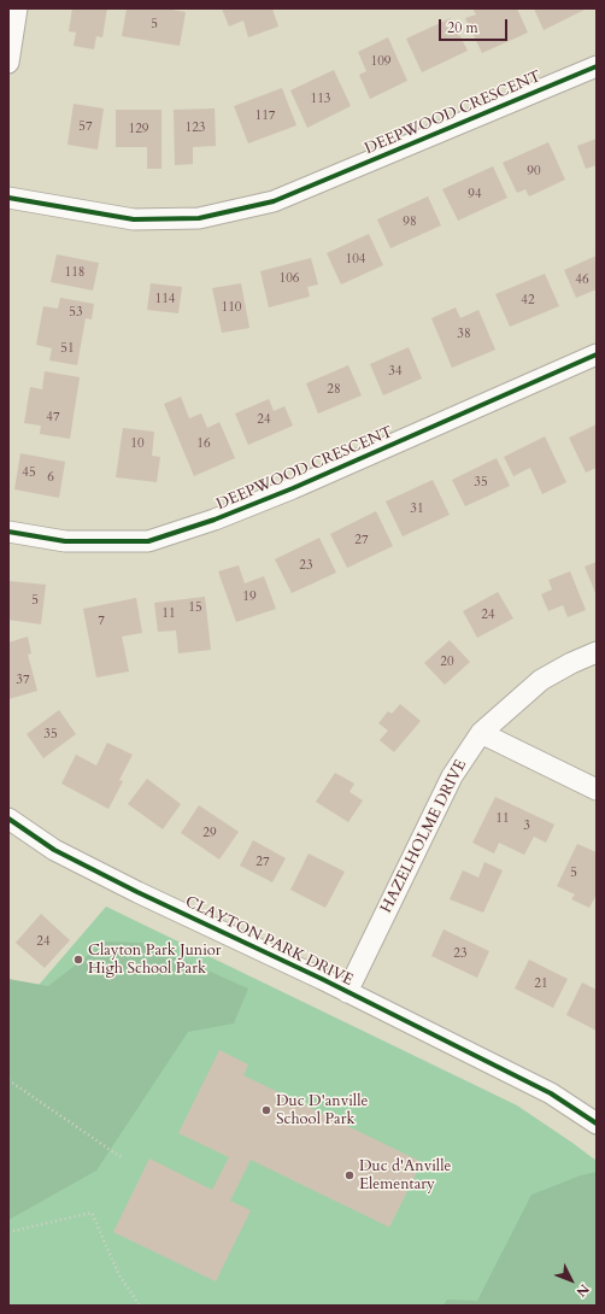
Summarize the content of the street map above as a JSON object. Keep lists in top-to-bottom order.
{
  "streets": {
    "street": ["DEEPWOOD CRESCENT", "HAZELHOLME DRIVE", "CLAYTON PARK DRIVE"]
  },
  "crossings": [
    ["HAZELHOLME DRIVE", "CLAYTON PARK DRIVE"]
  ],
  "places": ["Clayton Park Junior High School Park", "Duc D'anville School Park", "Duc d'Anville Elementary"],
  "house_numbers": [
    "5",
    "109",
    "113",
    "117",
    "57",
    "123",
    "129",
    "90",
    "94",
    "98",
    "104",
    "118",
    "106",
    "46",
    "114",
    "42",
    "110",
    "53",
    "38",
    "51",
    "34",
    "28",
    "47",
    "24",
    "10",
    "16",
    "45",
    "6",
    "35",
    "31",
    "27",
    "23",
    "19",
    "5",
    "15",
    "11",
    "24",
    "7",
    "20",
    "37",
    "35",
    "11",
    "3",
    "29",
    "27",
    "5",
    "24",
    "23",
    "21"
  ],
  "scale_bar": "20 m",
  "north": "bottom right"
}
